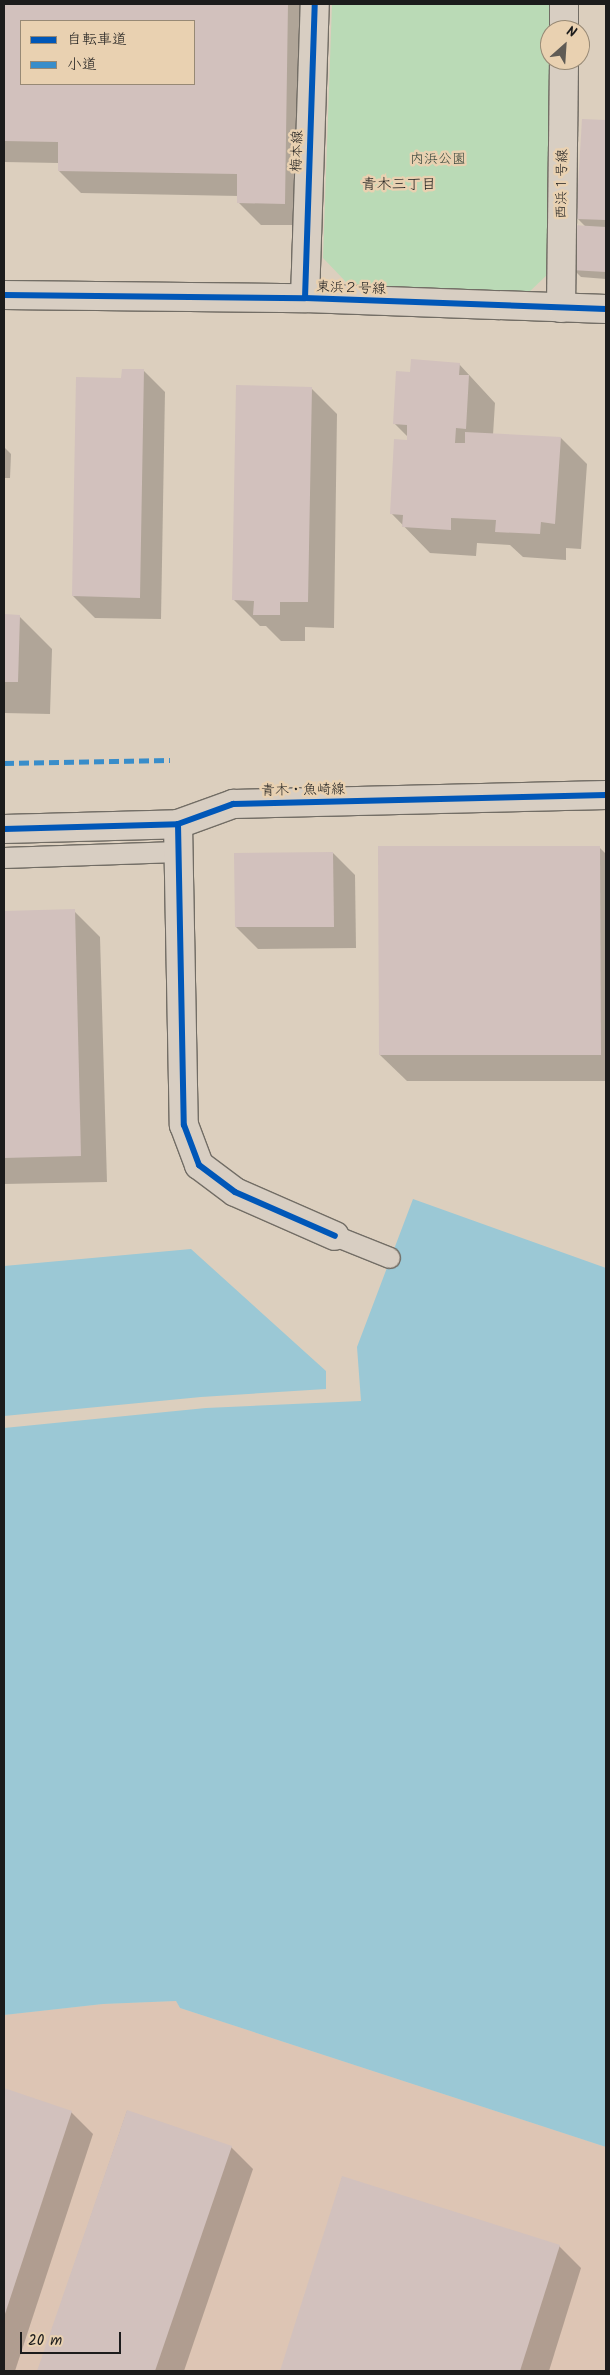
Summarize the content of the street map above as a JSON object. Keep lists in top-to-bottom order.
{
  "streets": {
    "street": [
      "梅本線",
      "西浜１号線",
      "東浜２号線",
      "青木・魚崎線"
    ]
  },
  "crossings": [
    ["梅本線", "東浜２号線"],
    ["西浜１号線", "東浜２号線"]
  ],
  "districts": ["青木三丁目"],
  "parks": ["内浜公園"],
  "legend": ["自転車道", "小道"],
  "scale_bar": "20 m",
  "north": "top right"
}
